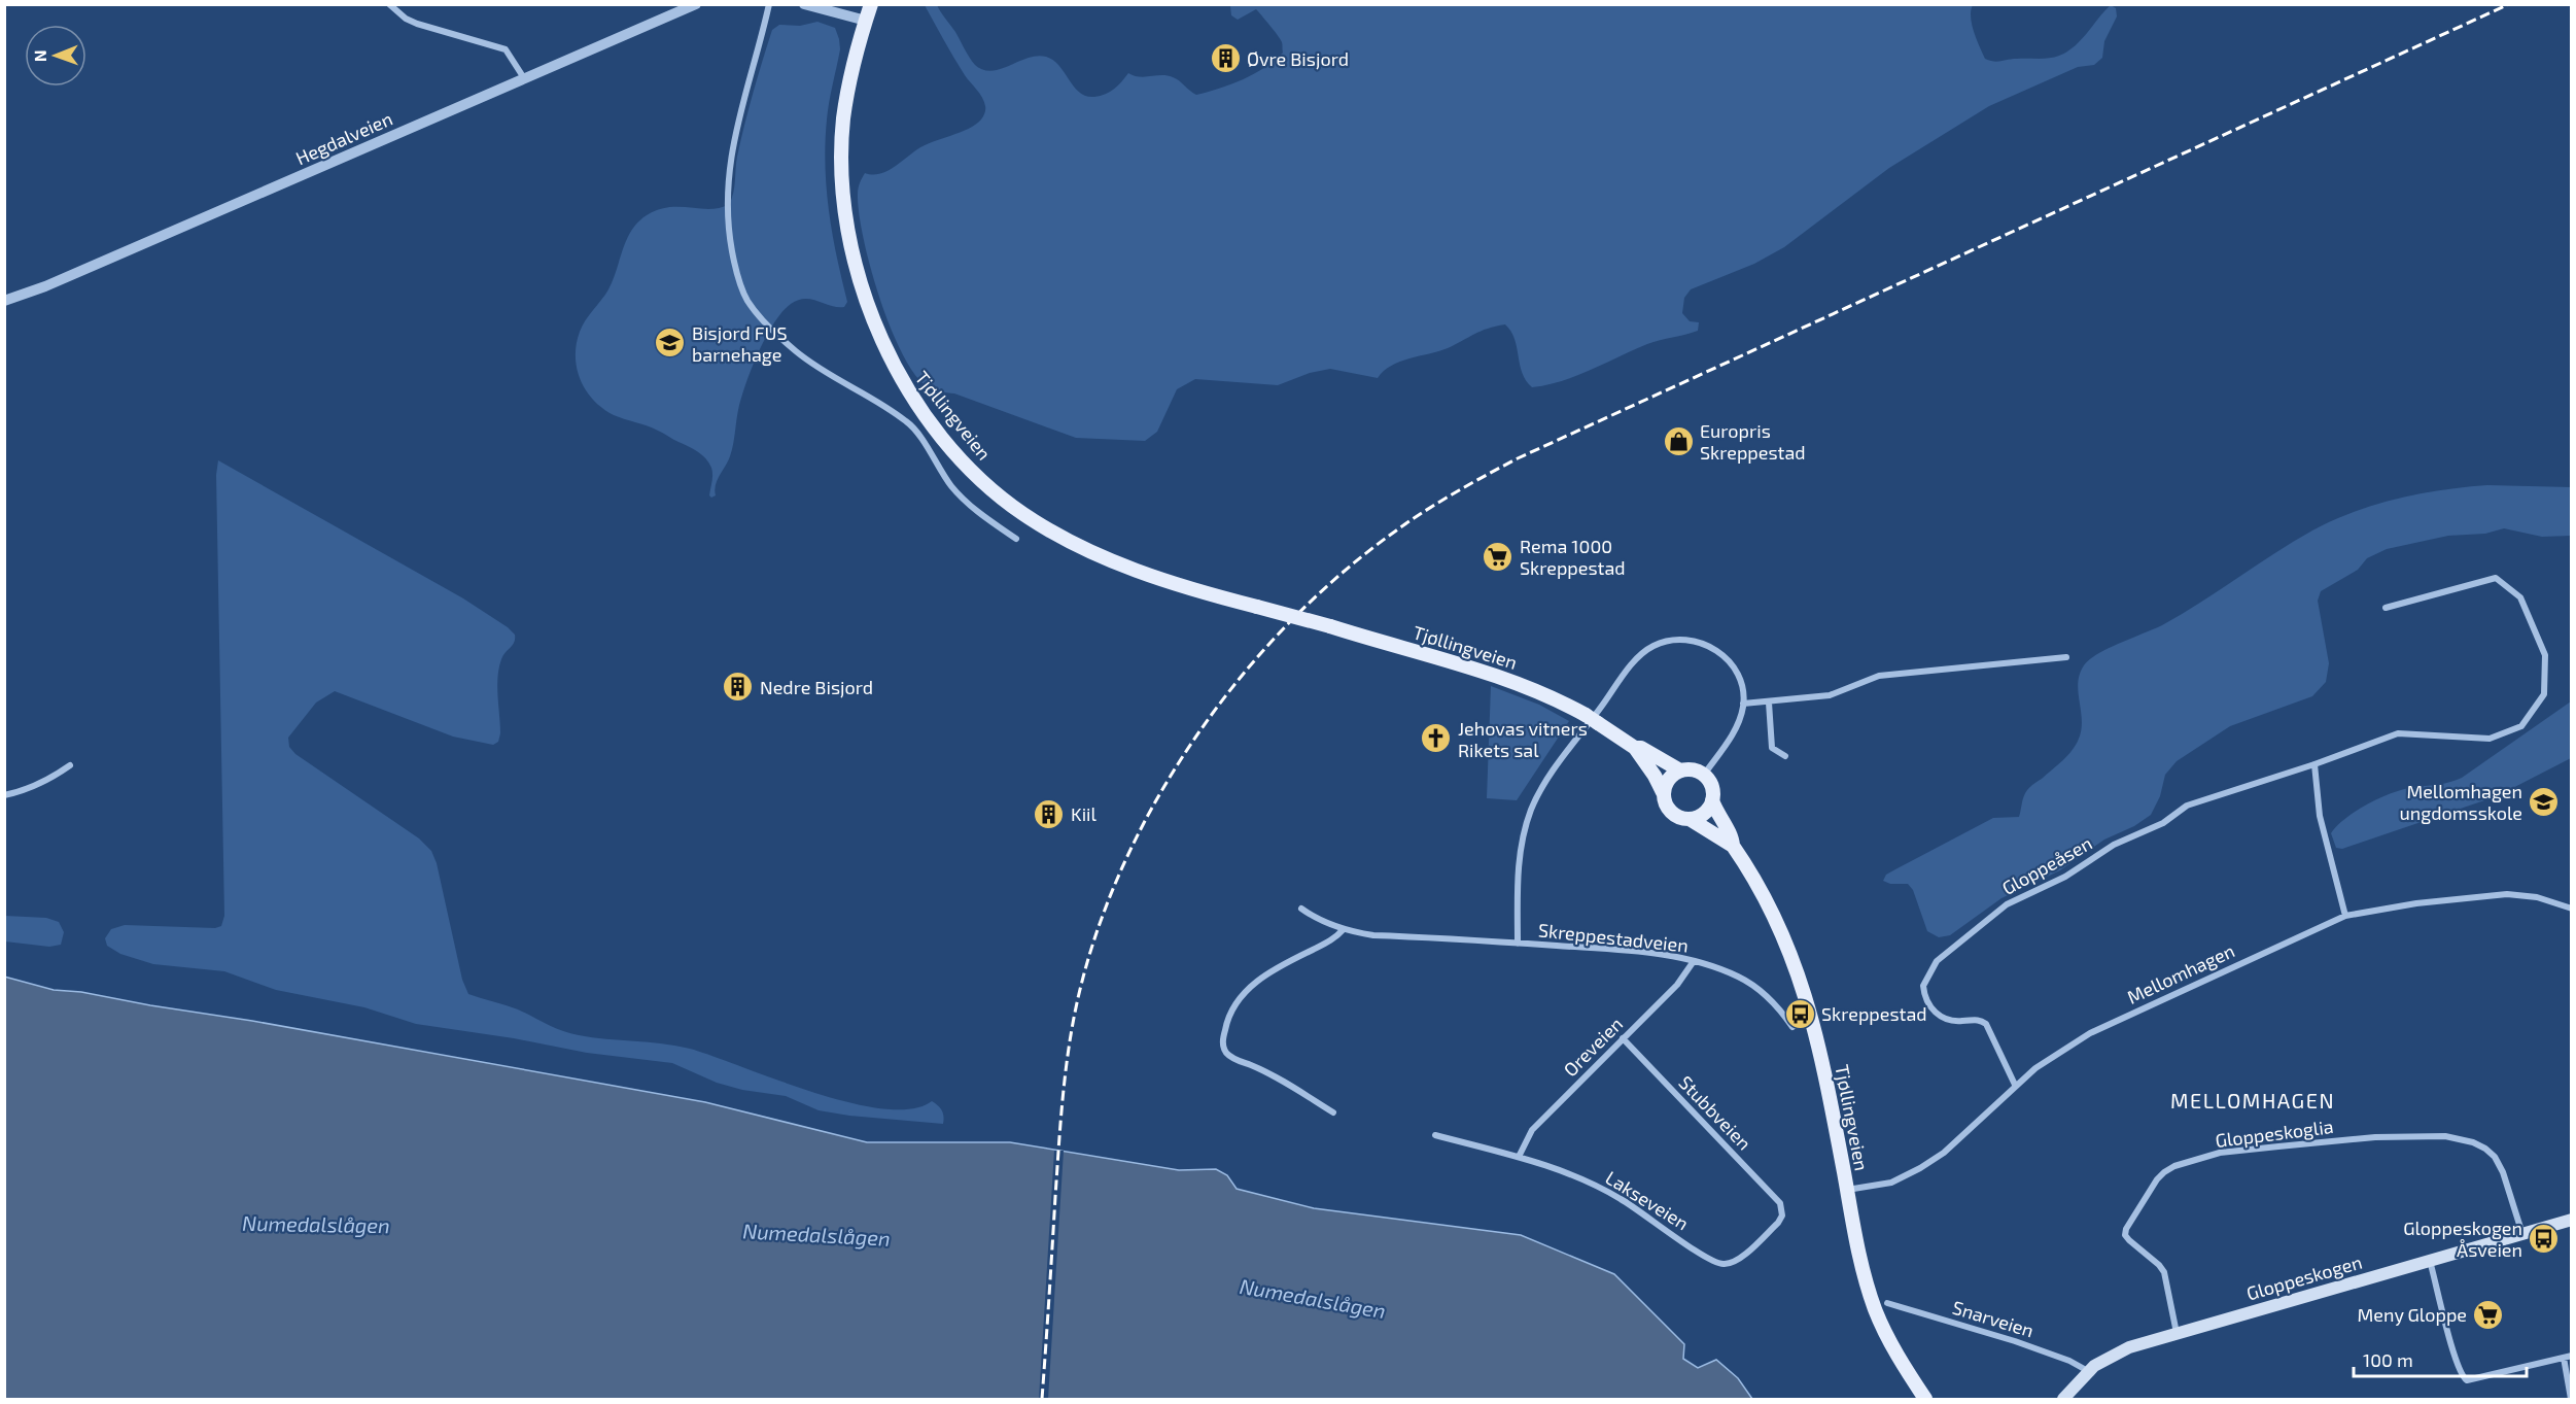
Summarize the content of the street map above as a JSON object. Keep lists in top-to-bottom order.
{
  "streets": {
    "main road": ["Tjøllingveien", "Gloppeskogen"],
    "street": [
      "Hegdalveien",
      "Gloppeåsen",
      "Skreppestadveien",
      "Mellomhagen",
      "Oreveien",
      "Stubbveien",
      "Gloppeskoglia",
      "Lakseveien",
      "Snarveien"
    ]
  },
  "crossings": [
    ["Tjøllingveien", "Mellomhagen"],
    ["Gloppeåsen", "Mellomhagen"],
    ["Skreppestadveien", "Oreveien"],
    ["Oreveien", "Stubbveien"],
    ["Oreveien", "Lakseveien"],
    ["Stubbveien", "Lakseveien"],
    ["Gloppeskoglia", "Gloppeskogen"],
    ["Gloppeskogen", "Snarveien"]
  ],
  "districts": ["MELLOMHAGEN"],
  "water": ["Numedalslågen"],
  "places": {
    "building": ["Øvre Bisjord", "Nedre Bisjord", "Kiil"],
    "school or university": ["Bisjord FUS barnehage", "Mellomhagen ungdomsskole"],
    "shop": ["Europris Skreppestad"],
    "supermarket": ["Rema 1000 Skreppestad", "Meny Gloppe"],
    "church": ["Jehovas vitners Rikets sal"],
    "bus stop": ["Skreppestad", "Gloppeskogen Åsveien"]
  },
  "scale_bar": "100 m",
  "north": "left"
}
